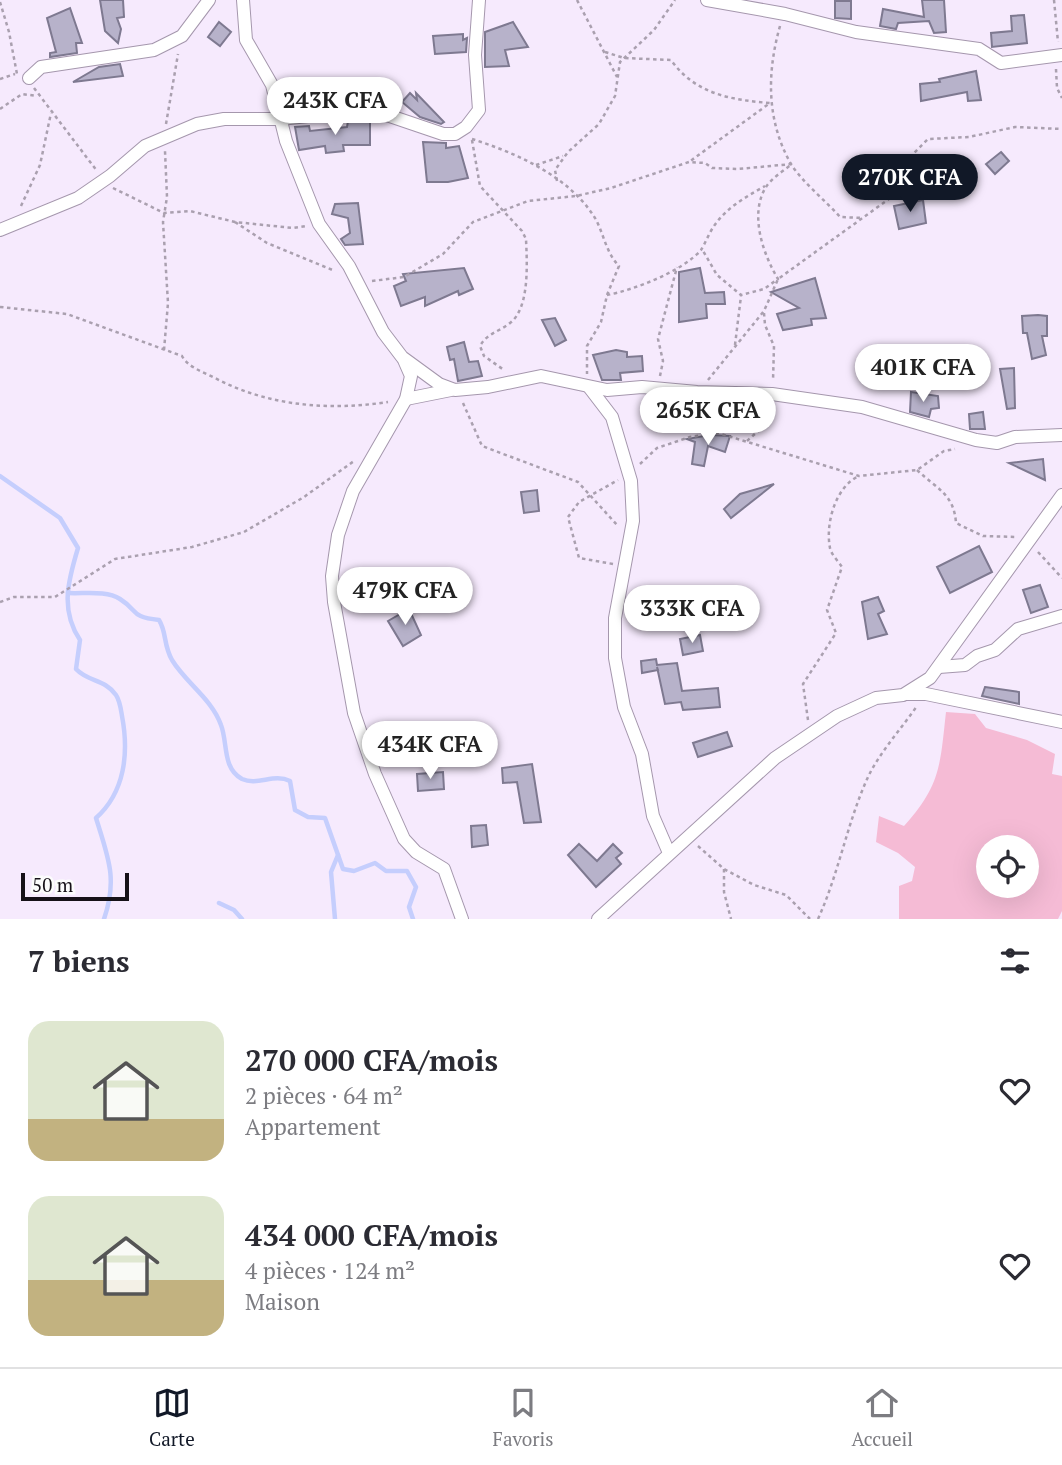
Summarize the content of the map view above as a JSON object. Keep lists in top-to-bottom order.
{
  "scale_bar": "50 m",
  "page": {
    "price": [
      "243K CFA",
      "270K CFA",
      "401K CFA",
      "265K CFA",
      "479K CFA",
      "333K CFA",
      "434K CFA"
    ],
    "scale": "50 m",
    "heading": "7 biens",
    "list": [
      {
        "name": "270 000 CFA/mois",
        "note": "2 pièces · 64 m² · Appartement"
      },
      {
        "name": "434 000 CFA/mois",
        "note": "4 pièces · 124 m² · Maison"
      }
    ],
    "tabs": ["Carte", "Favoris", "Accueil"]
  }
}
